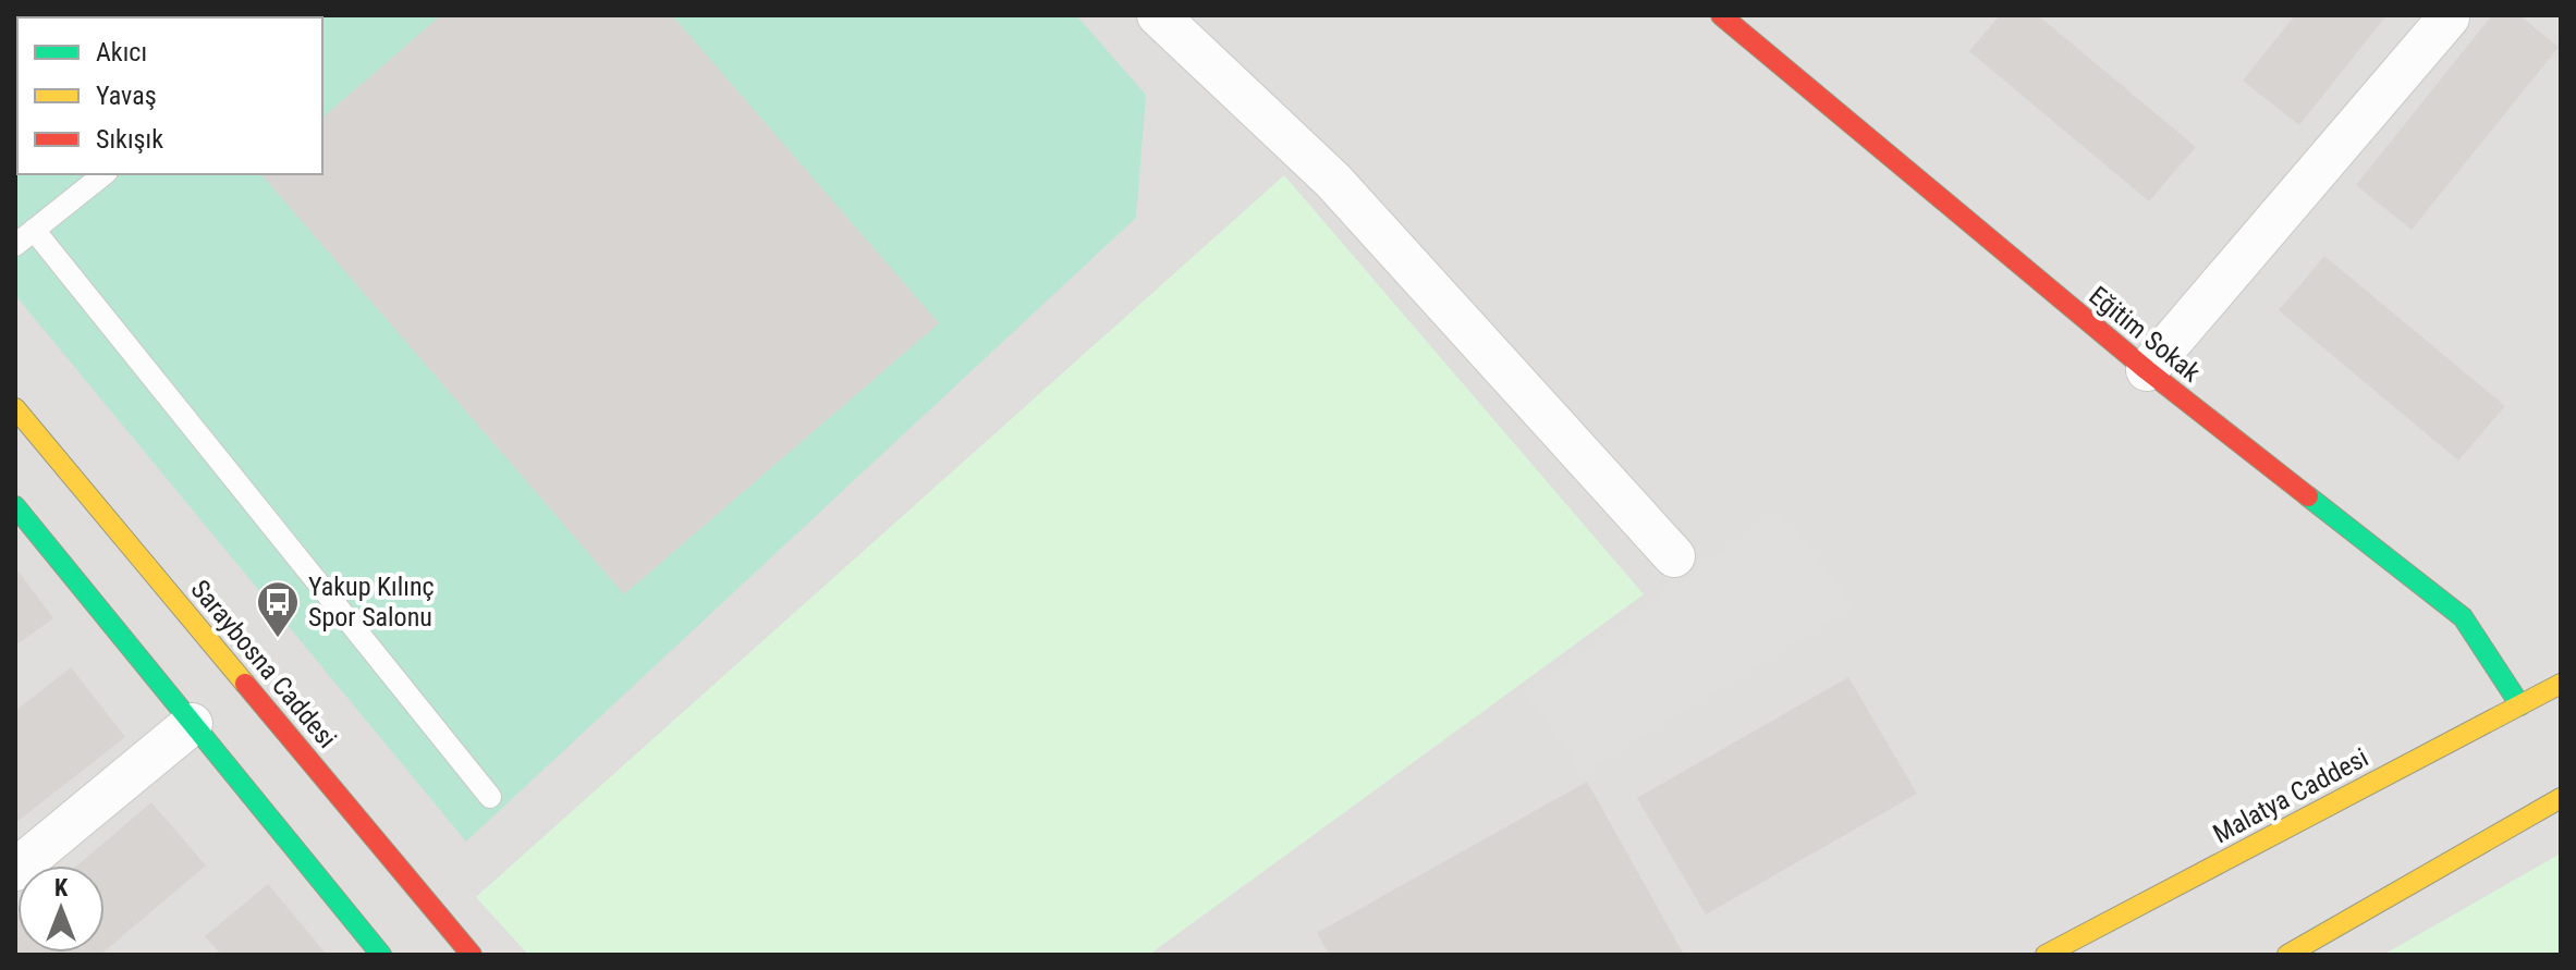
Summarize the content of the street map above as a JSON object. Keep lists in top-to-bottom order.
{
  "streets": {
    "main road": ["Eğitim Sokak", "Saraybosna Caddesi", "Malatya Caddesi"]
  },
  "crossings": [
    ["Eğitim Sokak", "Malatya Caddesi"]
  ],
  "places": {
    "bus stop": ["Yakup Kılınç Spor Salonu"]
  },
  "legend": ["Akıcı", "Yavaş", "Sıkışık"],
  "north": "top"
}
